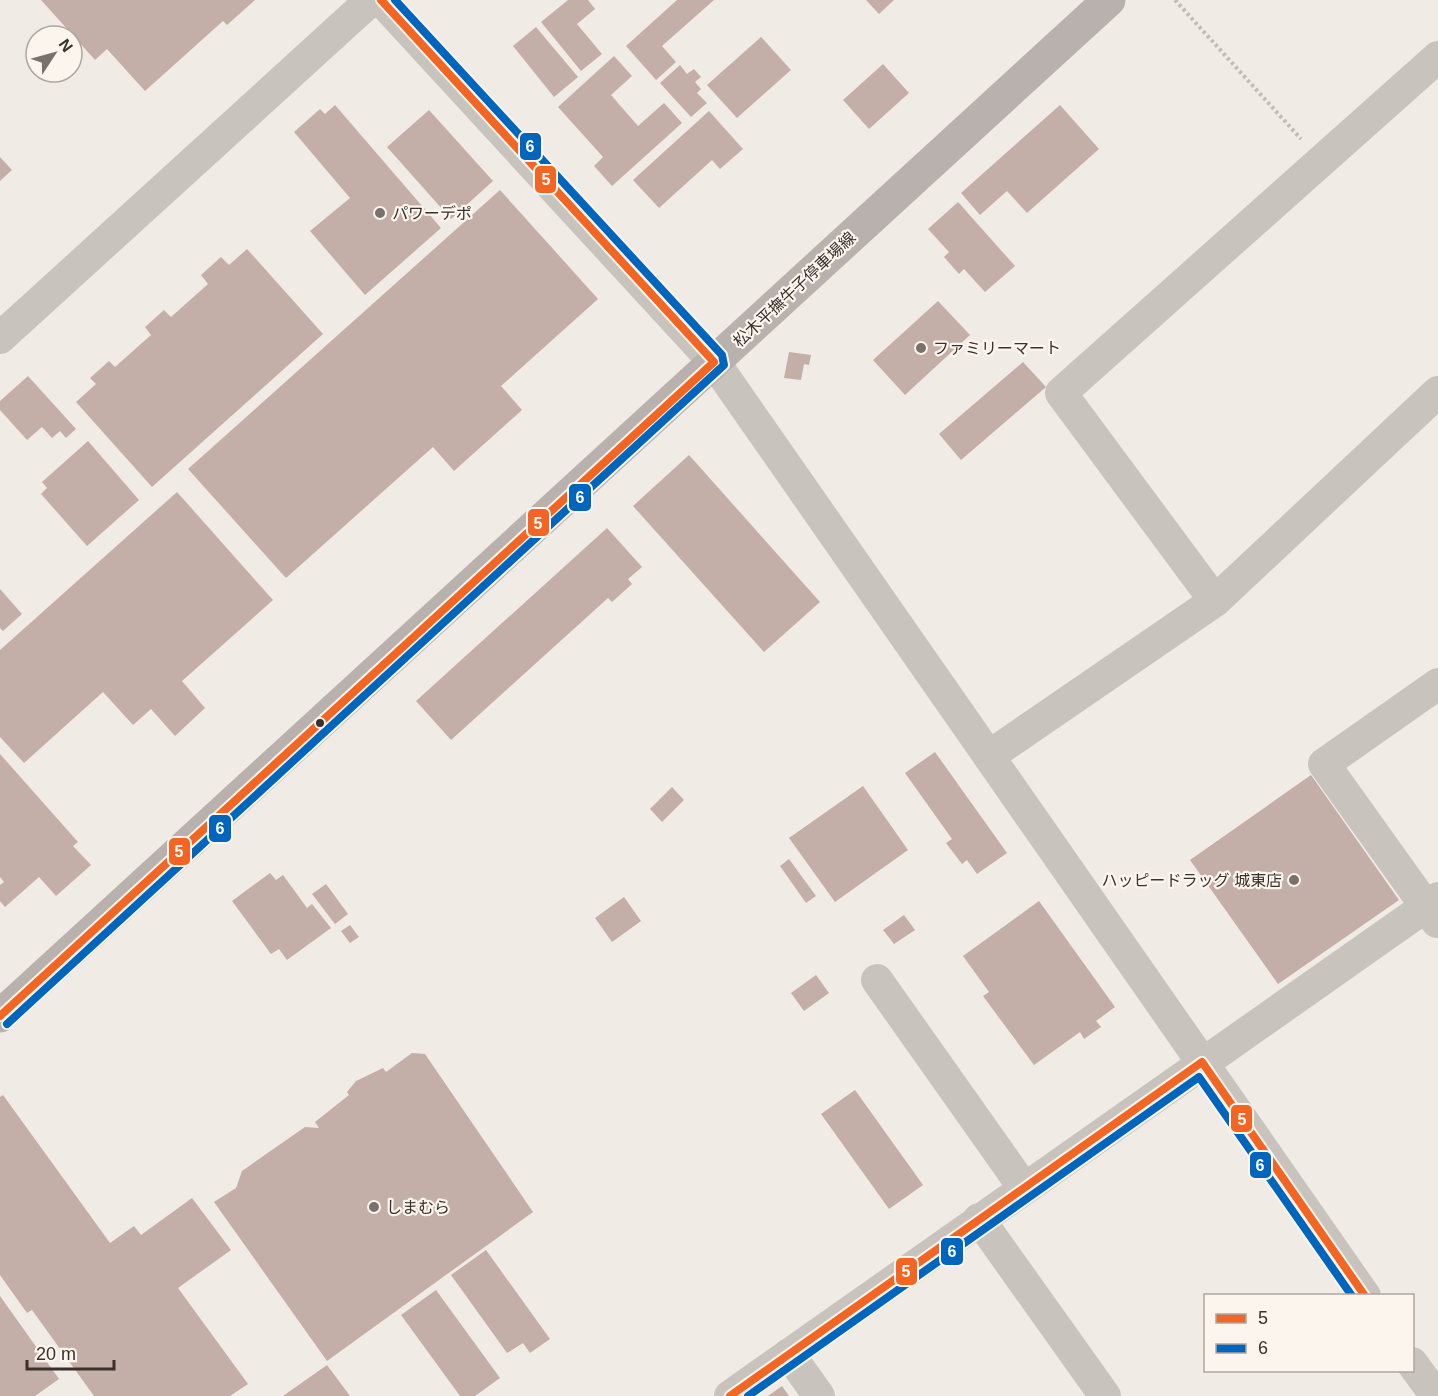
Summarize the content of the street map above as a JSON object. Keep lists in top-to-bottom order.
{
  "streets": {
    "main road": ["松木平撫牛子停車場線"]
  },
  "places": [
    "パワーデポ",
    "ファミリーマート",
    "ハッピードラッグ 城東店",
    "しまむら"
  ],
  "lines": ["transit line 5", "transit line 6"],
  "legend": ["5", "6"],
  "scale_bar": "20 m",
  "north": "top right"
}
